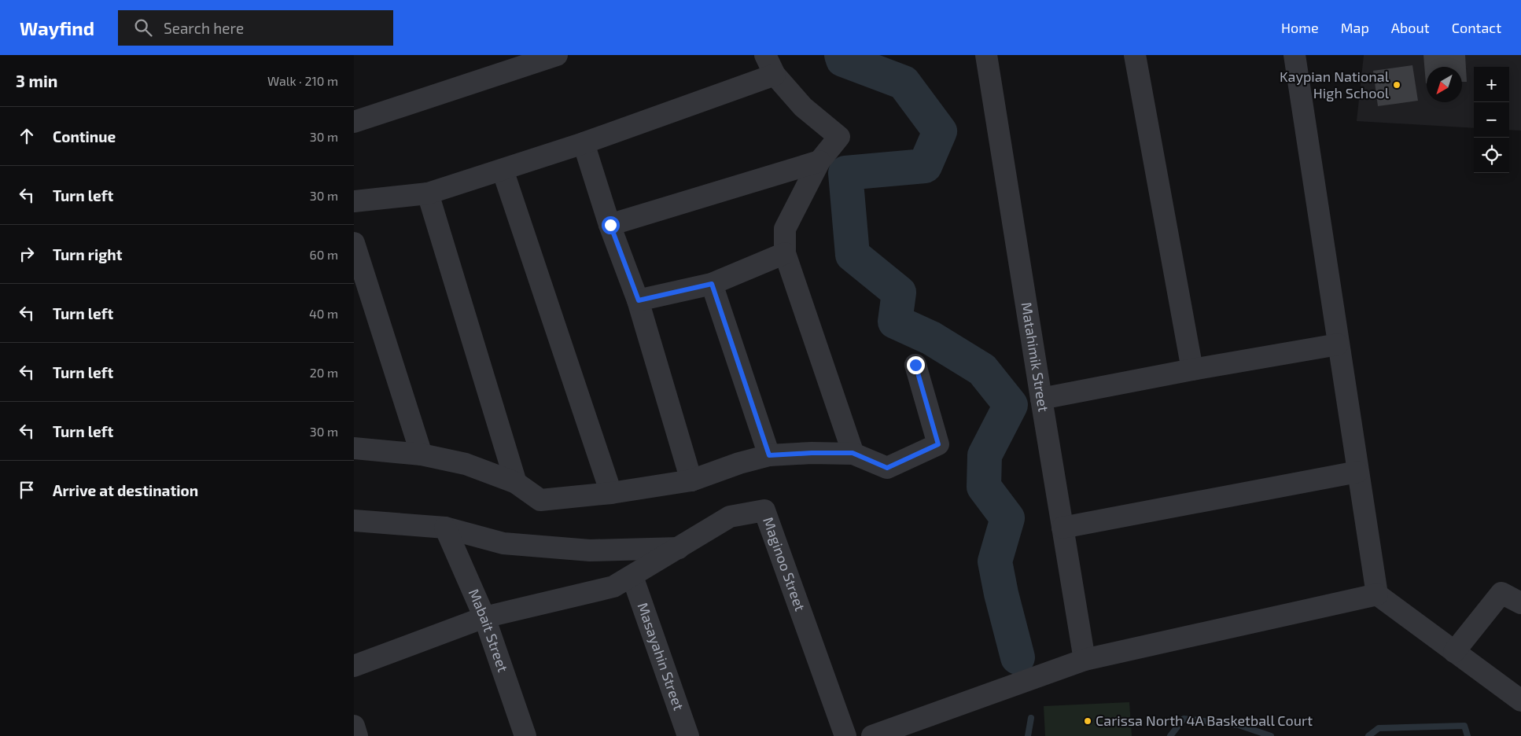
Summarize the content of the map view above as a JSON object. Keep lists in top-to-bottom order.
{
  "streets": {
    "street": [
      "Matahimik Street",
      "Maginoo Street",
      "Mabait Street",
      "Masayahin Street"
    ]
  },
  "crossings": [
    ["Maginoo Street", "Mabait Street"],
    ["Maginoo Street", "Masayahin Street"]
  ],
  "places": ["Kaypian National High School", "Carissa North 4A Basketball Court"],
  "north": "bottom left",
  "page": {
    "header": "Wayfind",
    "search": "Search here",
    "nav": [
      "Home",
      "Map",
      "About",
      "Contact"
    ],
    "heading": ["3 min", "Walk · 210 m"],
    "map_buttons": ["+", "−"],
    "list": [
      ["Continue", "30 m"],
      ["Turn left", "30 m"],
      ["Turn right", "60 m"],
      ["Turn left", "40 m"],
      ["Turn left", "20 m"],
      ["Turn left", "30 m"],
      "Arrive at destination"
    ]
  }
}
